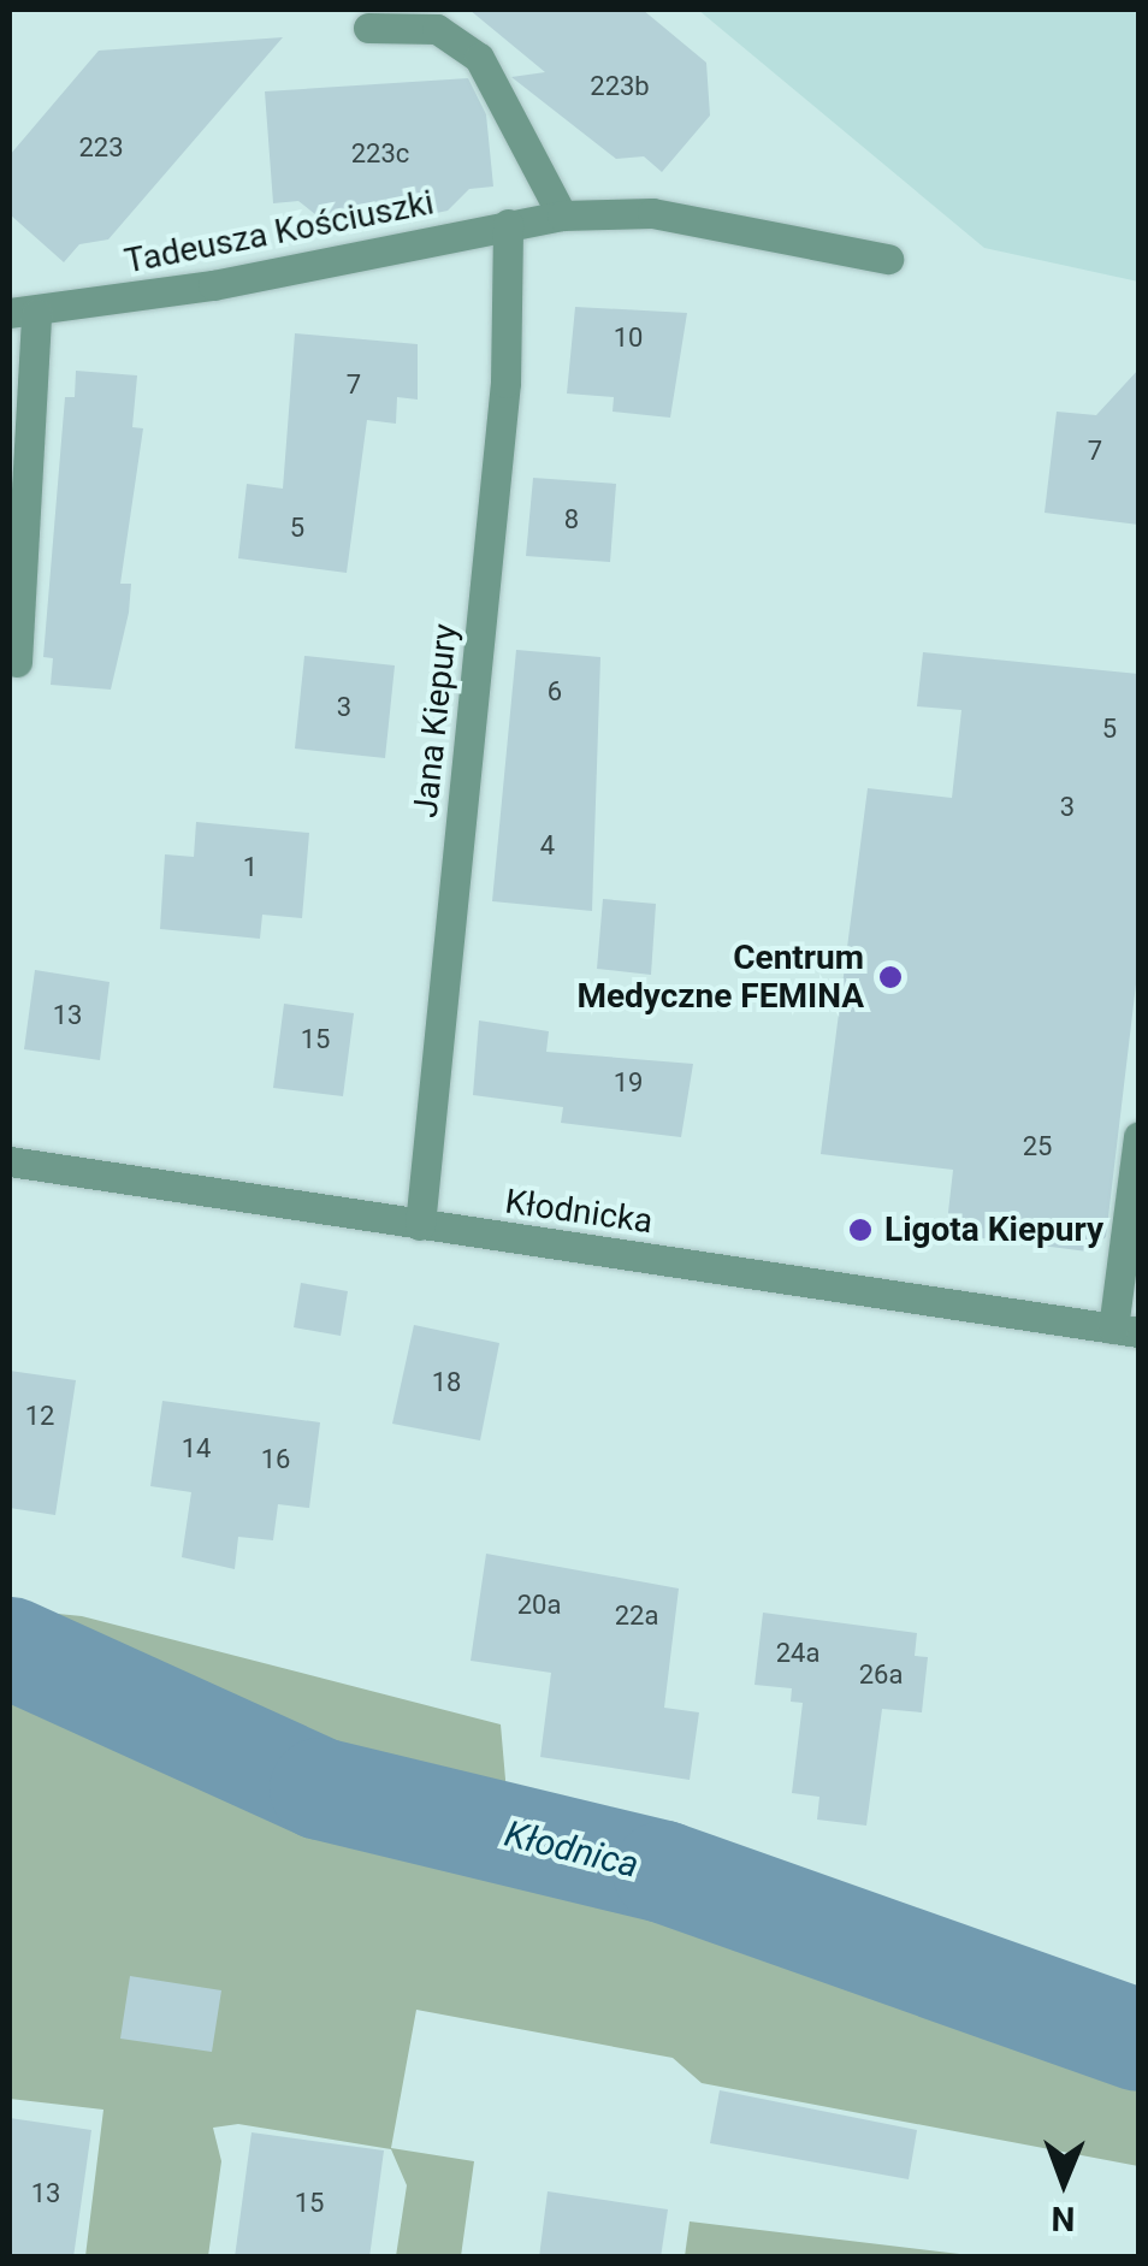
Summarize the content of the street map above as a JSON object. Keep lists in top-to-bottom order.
{
  "streets": {
    "street": ["Tadeusza Kościuszki", "Jana Kiepury", "Kłodnicka"]
  },
  "crossings": [
    ["Tadeusza Kościuszki", "Jana Kiepury"],
    ["Jana Kiepury", "Kłodnicka"]
  ],
  "water": ["Kłodnica"],
  "places": ["Centrum Medyczne FEMINA", "Ligota Kiepury"],
  "house_numbers": [
    "223b",
    "223",
    "223c",
    "10",
    "7",
    "7",
    "8",
    "5",
    "6",
    "3",
    "5",
    "3",
    "4",
    "1",
    "13",
    "15",
    "19",
    "25",
    "18",
    "12",
    "14",
    "16",
    "20a",
    "22a",
    "24a",
    "26a",
    "13",
    "15"
  ],
  "north": "bottom"
}
